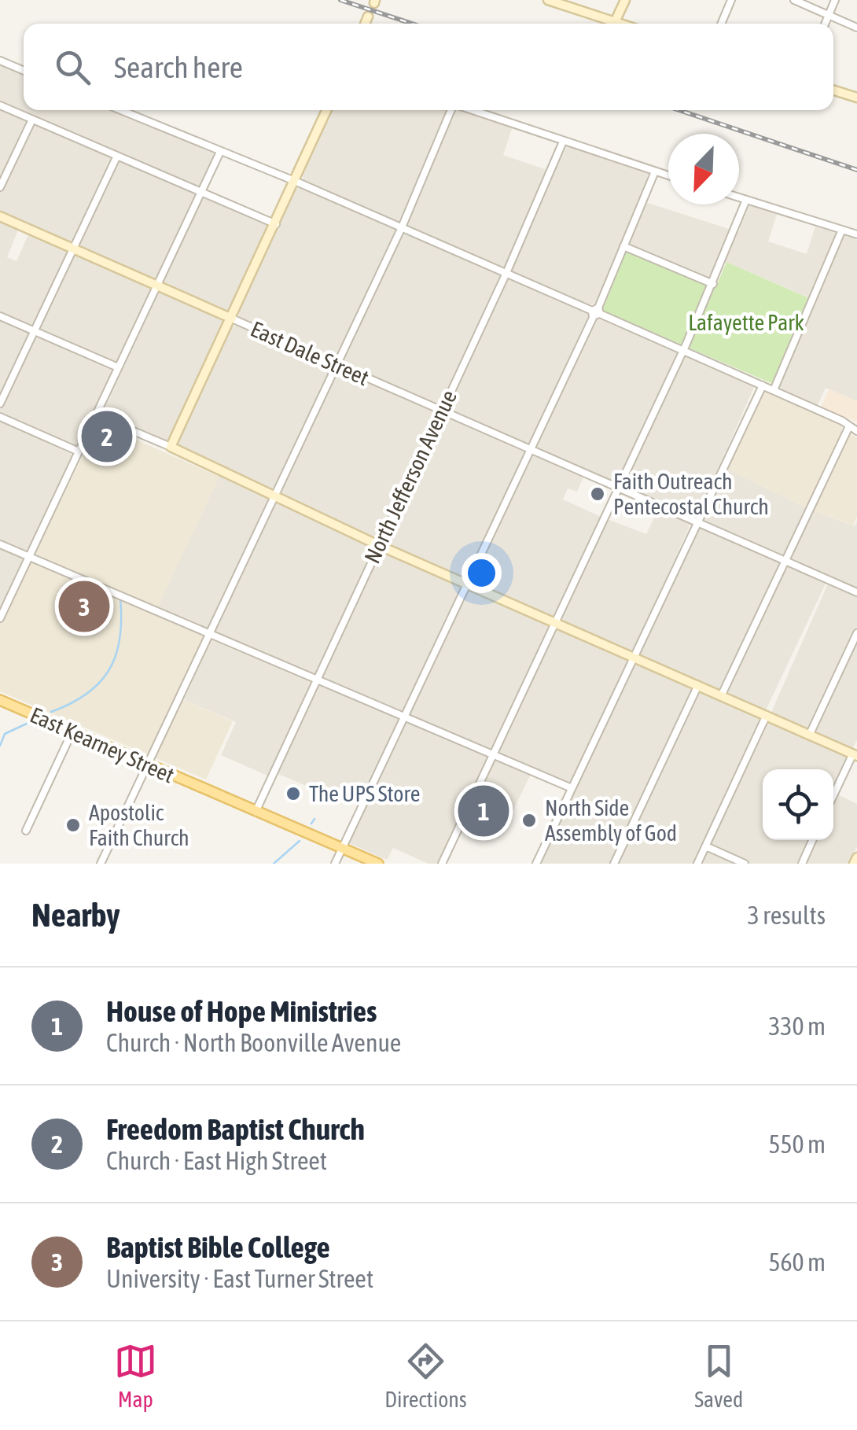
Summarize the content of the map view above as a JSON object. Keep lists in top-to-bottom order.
{
  "streets": {
    "main road": ["East Kearney Street"],
    "street": ["East Dale Street", "North Jefferson Avenue"]
  },
  "crossings": [
    ["East Dale Street", "North Jefferson Avenue"],
    ["North Jefferson Avenue", "East Kearney Street"]
  ],
  "parks": ["Lafayette Park"],
  "places": [
    "Faith Outreach Pentecostal Church",
    "The UPS Store",
    "North Side Assembly of God",
    "Apostolic Faith Church"
  ],
  "north": "bottom left",
  "page": {
    "search": "Search here",
    "pins": ["2", "3", "1"],
    "heading": ["Nearby", "3 results"],
    "list": [
      {
        "mark": "1",
        "name": "House of Hope Ministries",
        "note": "Church · North Boonville Avenue",
        "value": "330 m"
      },
      {
        "mark": "2",
        "name": "Freedom Baptist Church",
        "note": "Church · East High Street",
        "value": "550 m"
      },
      {
        "mark": "3",
        "name": "Baptist Bible College",
        "note": "University · East Turner Street",
        "value": "560 m"
      }
    ],
    "nav": ["Map", "Directions", "Saved"]
  }
}
